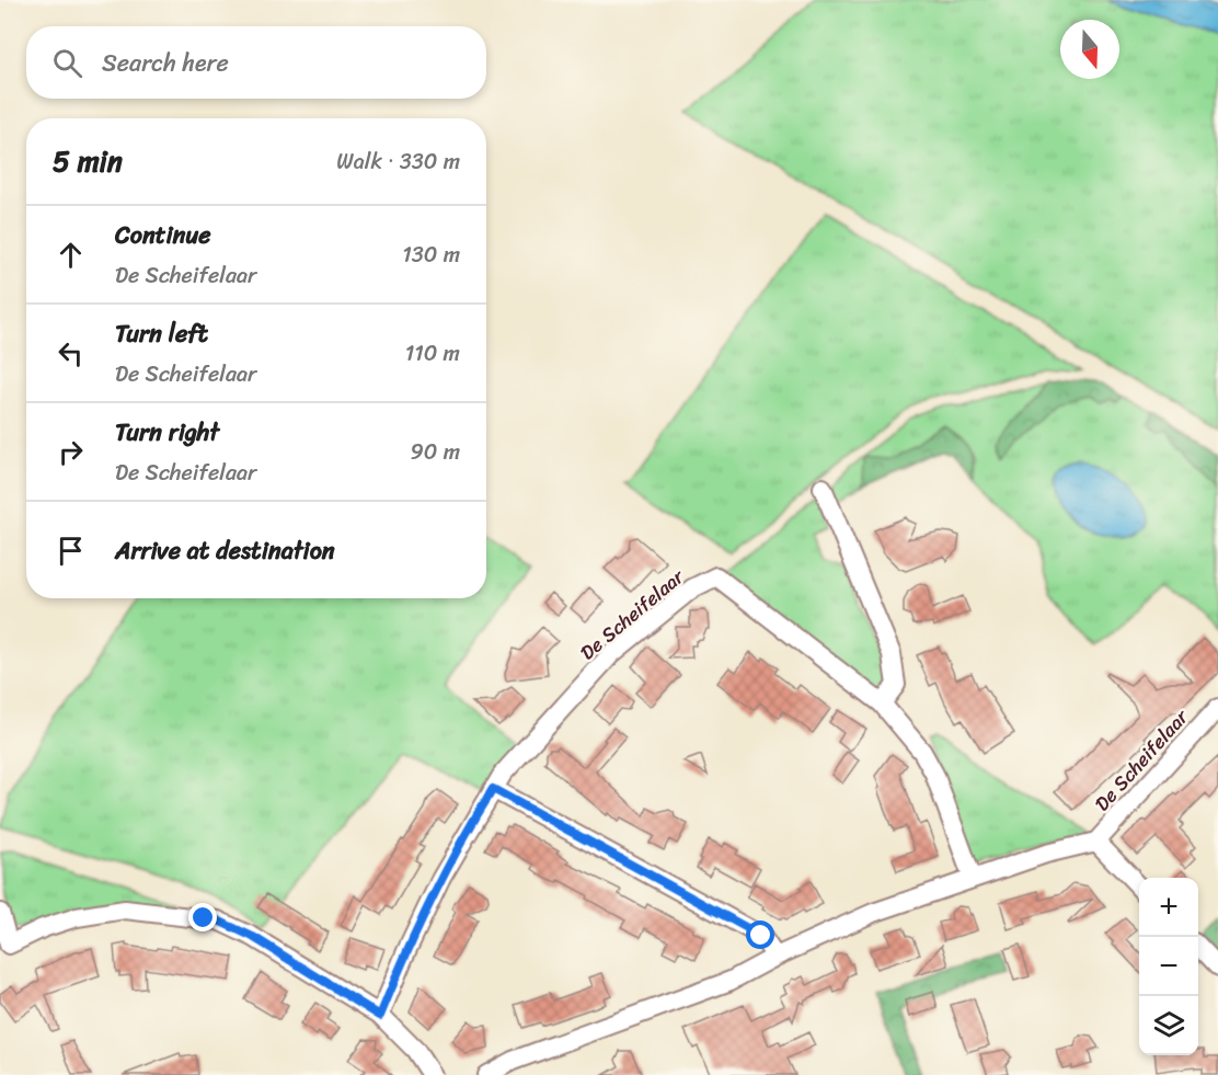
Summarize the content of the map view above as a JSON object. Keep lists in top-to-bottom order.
{
  "streets": {
    "street": ["De Scheifelaar"]
  },
  "north": "bottom",
  "page": {
    "search": "Search here",
    "heading": ["5 min", "Walk · 330 m"],
    "list": [
      ["Continue", "De Scheifelaar", "130 m"],
      ["Turn left", "De Scheifelaar", "110 m"],
      ["Turn right", "De Scheifelaar", "90 m"],
      "Arrive at destination"
    ],
    "map_buttons": ["+", "−"]
  }
}
